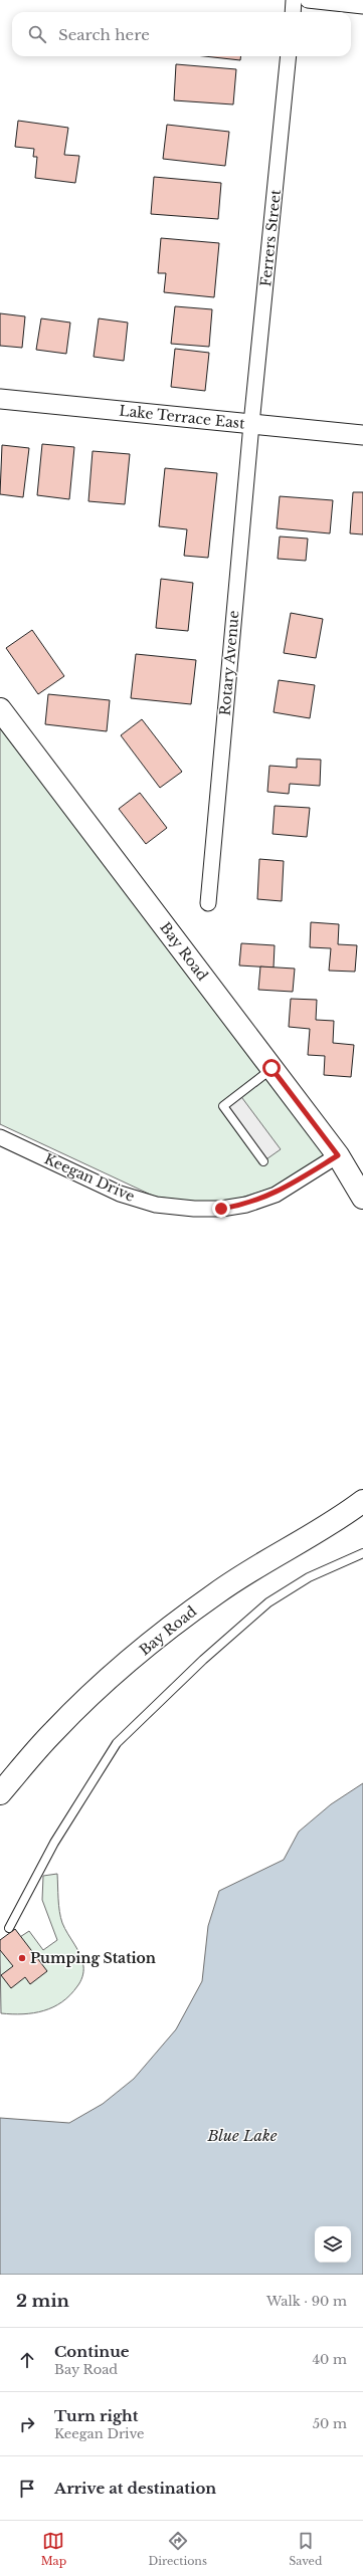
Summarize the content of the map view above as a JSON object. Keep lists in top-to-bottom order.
{
  "streets": {
    "main road": ["Bay Road"],
    "street": [
      "Ferrers Street",
      "Lake Terrace East",
      "Rotary Avenue",
      "Keegan Drive"
    ]
  },
  "crossings": [
    ["Ferrers Street", "Lake Terrace East"],
    ["Ferrers Street", "Rotary Avenue"],
    ["Lake Terrace East", "Rotary Avenue"],
    ["Bay Road", "Keegan Drive"]
  ],
  "water": ["Blue Lake"],
  "places": ["Pumping Station"],
  "page": {
    "search": "Search here",
    "heading": ["2 min", "Walk · 90 m"],
    "list": [
      ["Continue", "Bay Road", "40 m"],
      ["Turn right", "Keegan Drive", "50 m"],
      "Arrive at destination"
    ],
    "nav": ["Map", "Directions", "Saved"]
  }
}
